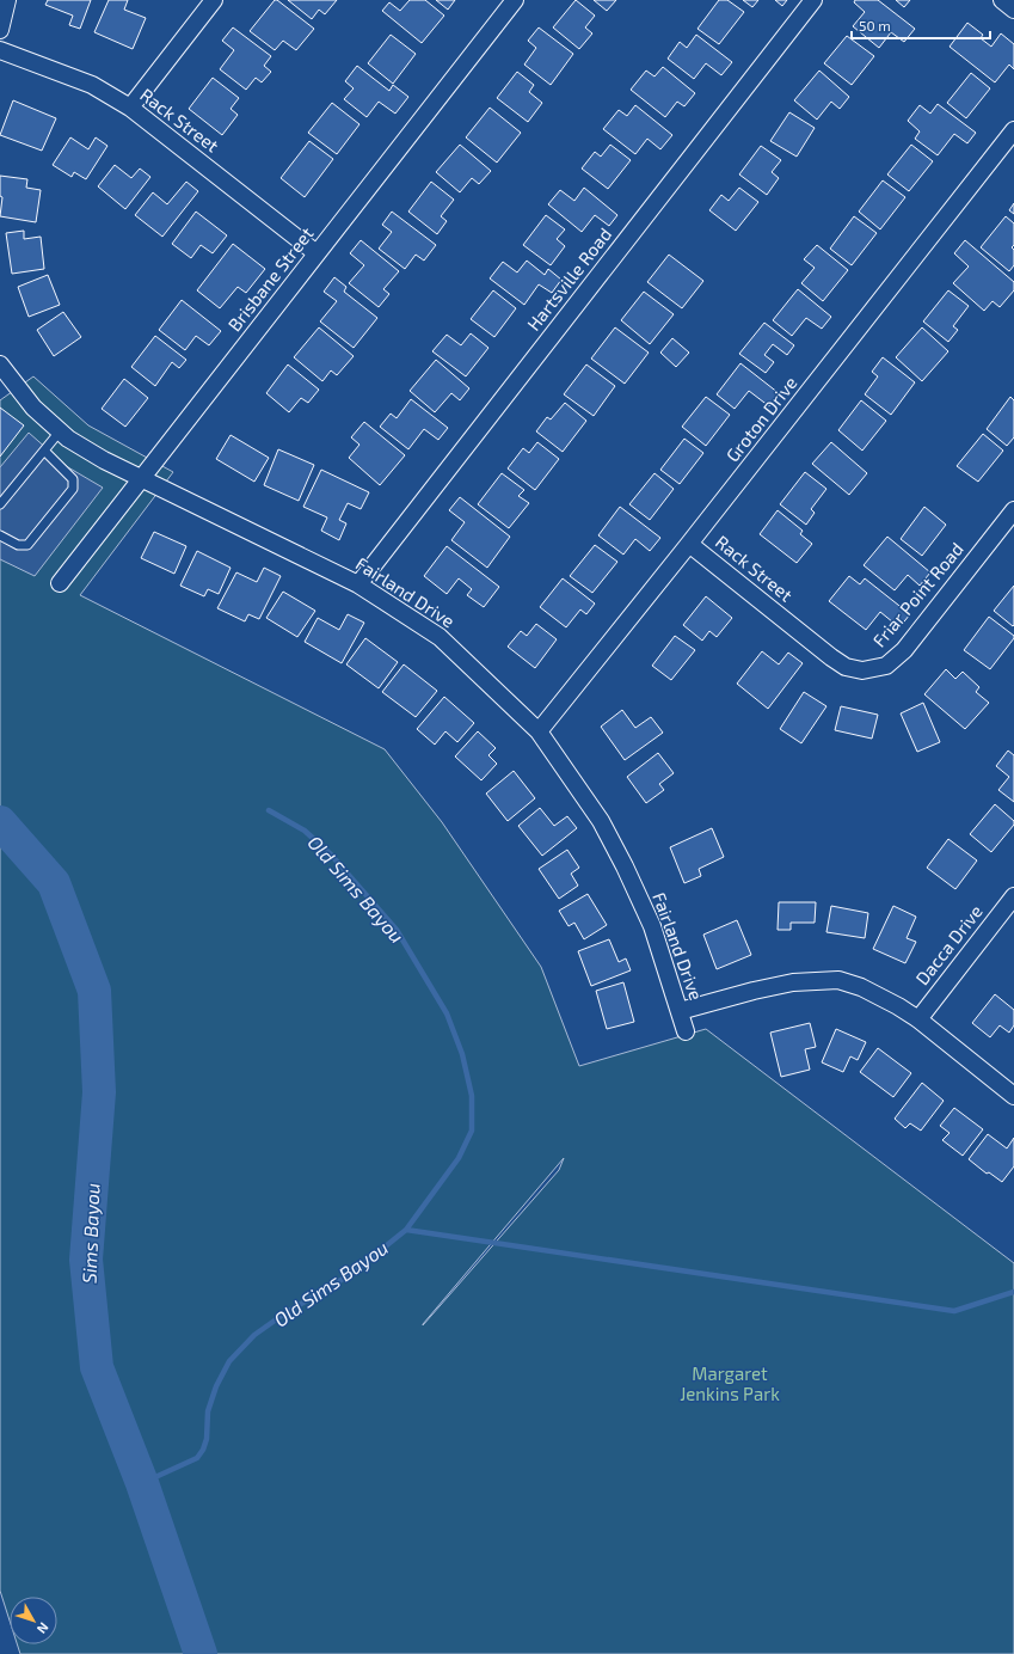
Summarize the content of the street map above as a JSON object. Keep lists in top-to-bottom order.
{
  "streets": {
    "street": [
      "Rack Street",
      "Brisbane Street",
      "Hartsville Road",
      "Groton Drive",
      "Fairland Drive",
      "Friar Point Road",
      "Dacca Drive"
    ]
  },
  "crossings": [
    ["Rack Street", "Brisbane Street"],
    ["Rack Street", "Groton Drive"],
    ["Rack Street", "Friar Point Road"],
    ["Brisbane Street", "Fairland Drive"],
    ["Hartsville Road", "Fairland Drive"],
    ["Groton Drive", "Fairland Drive"]
  ],
  "water": ["Old Sims Bayou", "Sims Bayou"],
  "parks": ["Margaret Jenkins Park"],
  "scale_bar": "50 m",
  "north": "bottom right"
}
